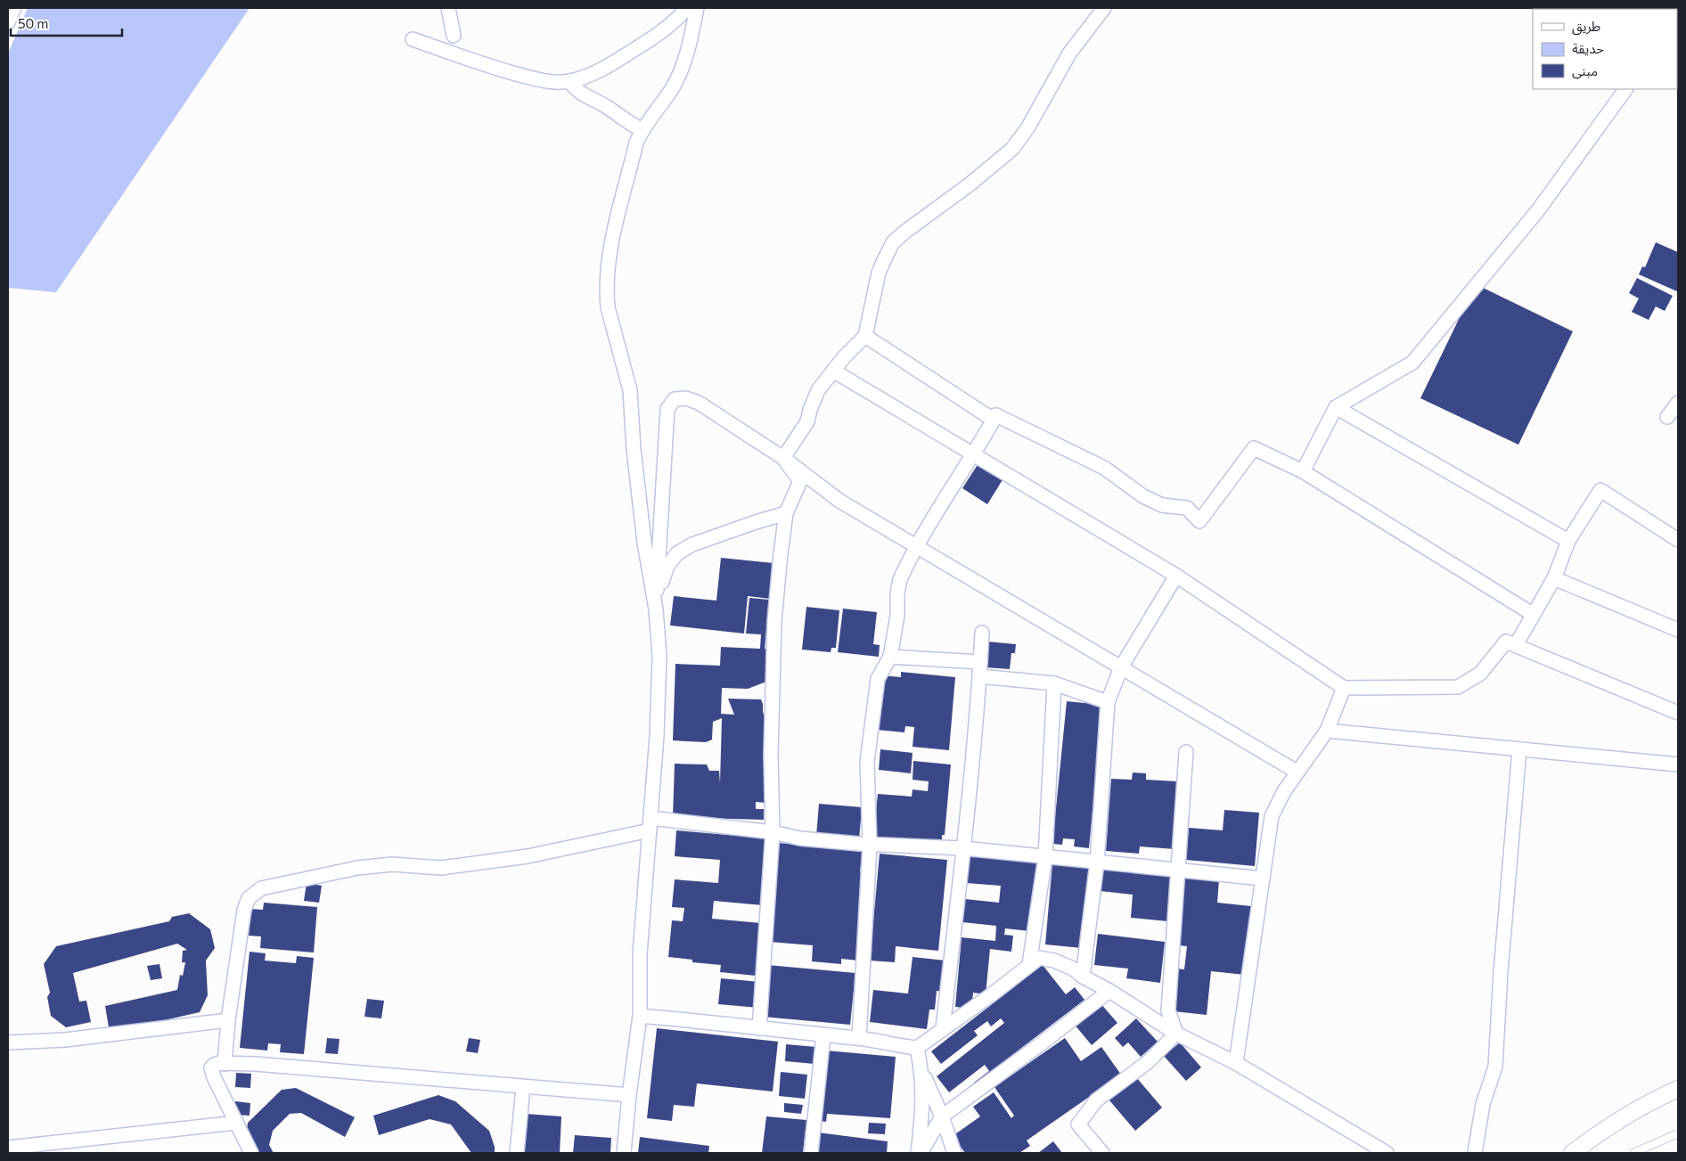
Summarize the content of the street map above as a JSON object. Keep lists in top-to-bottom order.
{
  "legend": ["طريق", "حديقة", "مبنى"],
  "scale_bar": "50 m"
}
